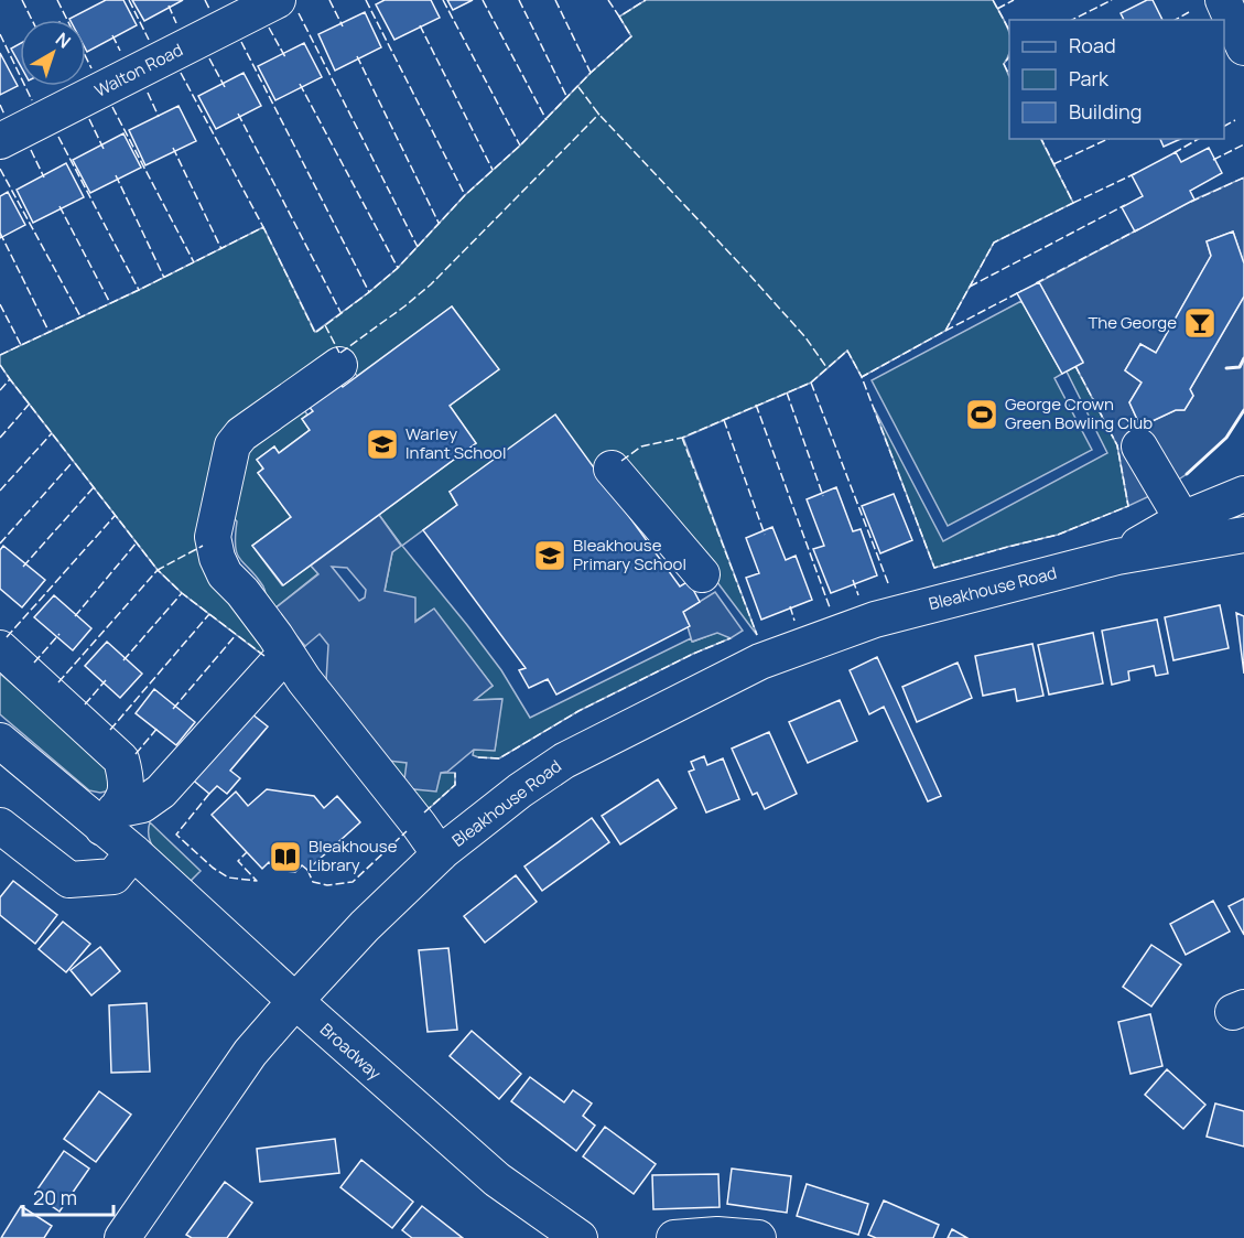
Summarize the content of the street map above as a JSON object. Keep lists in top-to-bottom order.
{
  "streets": {
    "street": ["Walton Road", "Bleakhouse Road", "Broadway"]
  },
  "crossings": [
    ["Bleakhouse Road", "Broadway"]
  ],
  "places": {
    "bar": ["The George"],
    "sports": ["George Crown Green Bowling Club"],
    "school or university": ["Warley Infant School", "Bleakhouse Primary School"],
    "library": ["Bleakhouse Library"]
  },
  "legend": ["Road", "Park", "Building"],
  "scale_bar": "20 m",
  "north": "top right"
}
